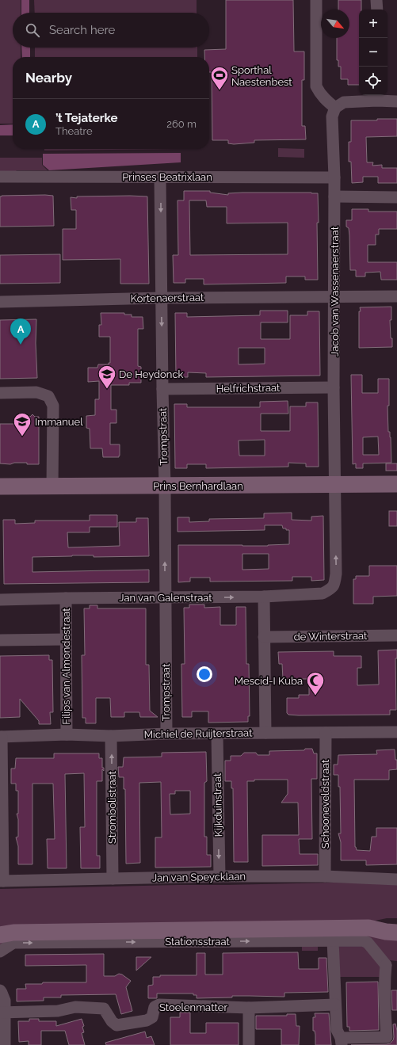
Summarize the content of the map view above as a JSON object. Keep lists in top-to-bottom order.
{
  "streets": {
    "street": [
      "Prinses Beatrixlaan",
      "Jacob van Wassenaerstraat",
      "Kortenaerstraat",
      "Helfrichstraat",
      "Trompstraat",
      "Prins Bernhardlaan",
      "Jan van Galenstraat",
      "de Winterstraat",
      "Filips van Almondestraat",
      "Michiel de Ruijterstraat",
      "Schooneveldstraat",
      "Kijkduinstraat",
      "Strombolistraat",
      "Jan van Speycklaan",
      "Stationsstraat",
      "Stoelenmatter"
    ]
  },
  "crossings": [
    ["Prinses Beatrixlaan", "Jacob van Wassenaerstraat"],
    ["Prinses Beatrixlaan", "Trompstraat"],
    ["Jacob van Wassenaerstraat", "Kortenaerstraat"],
    ["Jacob van Wassenaerstraat", "Helfrichstraat"],
    ["Jacob van Wassenaerstraat", "Prins Bernhardlaan"],
    ["Jacob van Wassenaerstraat", "Jan van Galenstraat"],
    ["Kortenaerstraat", "Trompstraat"],
    ["Helfrichstraat", "Trompstraat"],
    ["Trompstraat", "Prins Bernhardlaan"],
    ["Trompstraat", "Jan van Galenstraat"],
    ["Trompstraat", "Michiel de Ruijterstraat"],
    ["Jan van Galenstraat", "Filips van Almondestraat"],
    ["Filips van Almondestraat", "Michiel de Ruijterstraat"],
    ["Michiel de Ruijterstraat", "Schooneveldstraat"],
    ["Michiel de Ruijterstraat", "Kijkduinstraat"],
    ["Michiel de Ruijterstraat", "Strombolistraat"],
    ["Schooneveldstraat", "Jan van Speycklaan"],
    ["Kijkduinstraat", "Jan van Speycklaan"],
    ["Strombolistraat", "Jan van Speycklaan"]
  ],
  "one_way": ["Kijkduinstraat", "Strombolistraat"],
  "places": {
    "sports": ["Sporthal Naestenbest"],
    "school or university": ["De Heydonck", "Immanuel"],
    "mosque": ["Mescid-I Kuba"]
  },
  "north": "bottom right",
  "page": {
    "map_buttons": ["+", "−"],
    "search": "Search here",
    "heading": "Nearby",
    "list": [
      {
        "mark": "A",
        "name": "’t Tejaterke",
        "note": "Theatre",
        "value": "260 m"
      }
    ],
    "pins": "A"
  }
}
